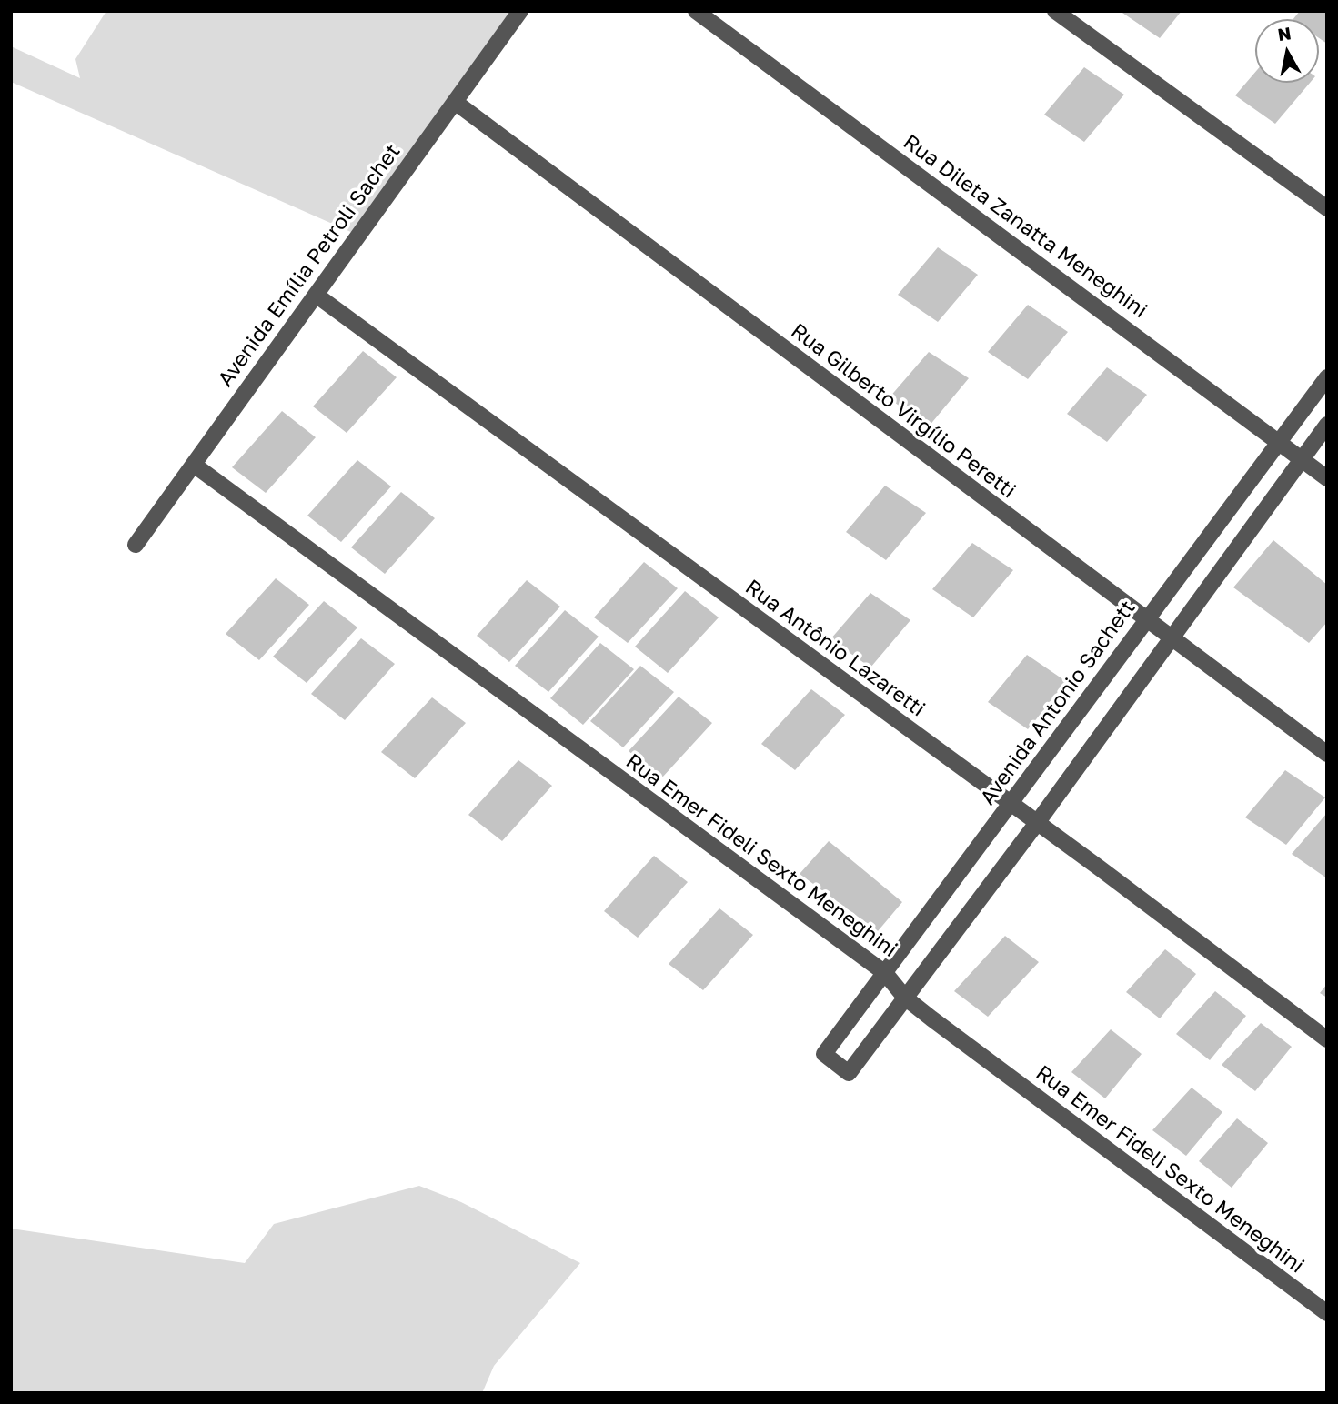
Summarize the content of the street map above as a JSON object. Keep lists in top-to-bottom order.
{
  "streets": {
    "street": [
      "Rua Dileta Zanatta Meneghini",
      "Avenida Emília Petroli Sachet",
      "Rua Gilberto Virgílio Peretti",
      "Rua Antônio Lazaretti",
      "Avenida Antonio Sachett",
      "Rua Emer Fideli Sexto Meneghini"
    ]
  },
  "crossings": [
    ["Rua Dileta Zanatta Meneghini", "Avenida Antonio Sachett"],
    ["Avenida Emília Petroli Sachet", "Rua Gilberto Virgílio Peretti"],
    ["Avenida Emília Petroli Sachet", "Rua Antônio Lazaretti"],
    ["Avenida Emília Petroli Sachet", "Rua Emer Fideli Sexto Meneghini"],
    ["Rua Gilberto Virgílio Peretti", "Avenida Antonio Sachett"],
    ["Rua Antônio Lazaretti", "Avenida Antonio Sachett"],
    ["Avenida Antonio Sachett", "Rua Emer Fideli Sexto Meneghini"]
  ],
  "north": "top"
}
